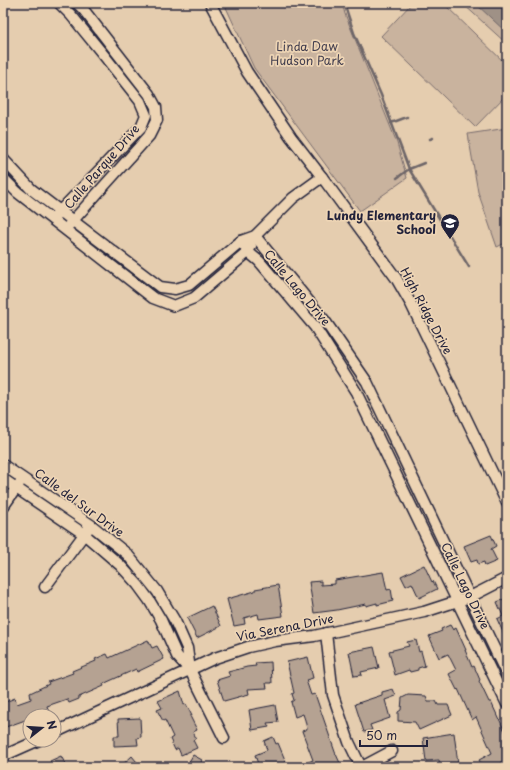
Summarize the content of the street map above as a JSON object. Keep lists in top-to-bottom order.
{
  "streets": {
    "street": [
      "Calle Parque Drive",
      "Calle Lago Drive",
      "High Ridge Drive",
      "Calle del Sur Drive",
      "Via Serena Drive"
    ]
  },
  "crossings": [
    ["Calle Lago Drive", "Via Serena Drive"],
    ["Calle del Sur Drive", "Via Serena Drive"]
  ],
  "parks": ["Linda Daw Hudson Park"],
  "places": {
    "school or university": ["Lundy Elementary School"]
  },
  "scale_bar": "50 m",
  "north": "right"
}
